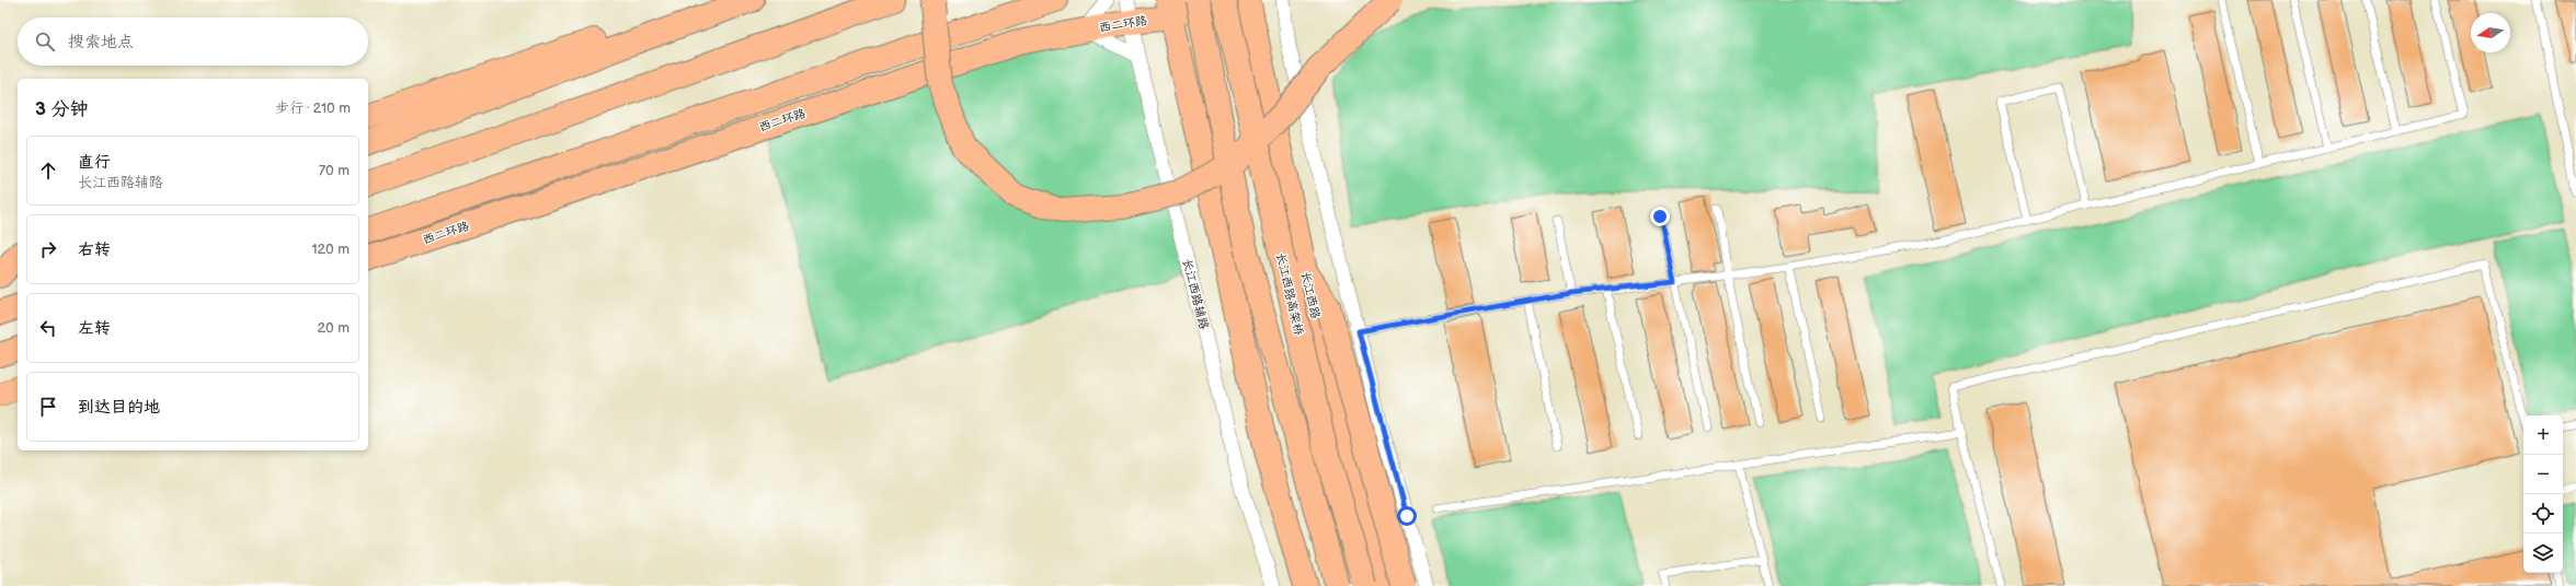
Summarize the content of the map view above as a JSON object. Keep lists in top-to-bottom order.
{
  "streets": {
    "highway": ["西二环路", "长江西路高架桥", "长江西路"],
    "street": ["长江西路辅路"]
  },
  "crossings": [
    ["西二环路", "长江西路辅路"]
  ],
  "north": "left",
  "page": {
    "search": "搜索地点",
    "heading": ["3 分钟", "步行 · 210 m"],
    "list": [
      ["直行", "长江西路辅路", "70 m"],
      ["右转", "120 m"],
      ["左转", "20 m"],
      "到达目的地"
    ],
    "map_buttons": ["+", "−"]
  }
}
